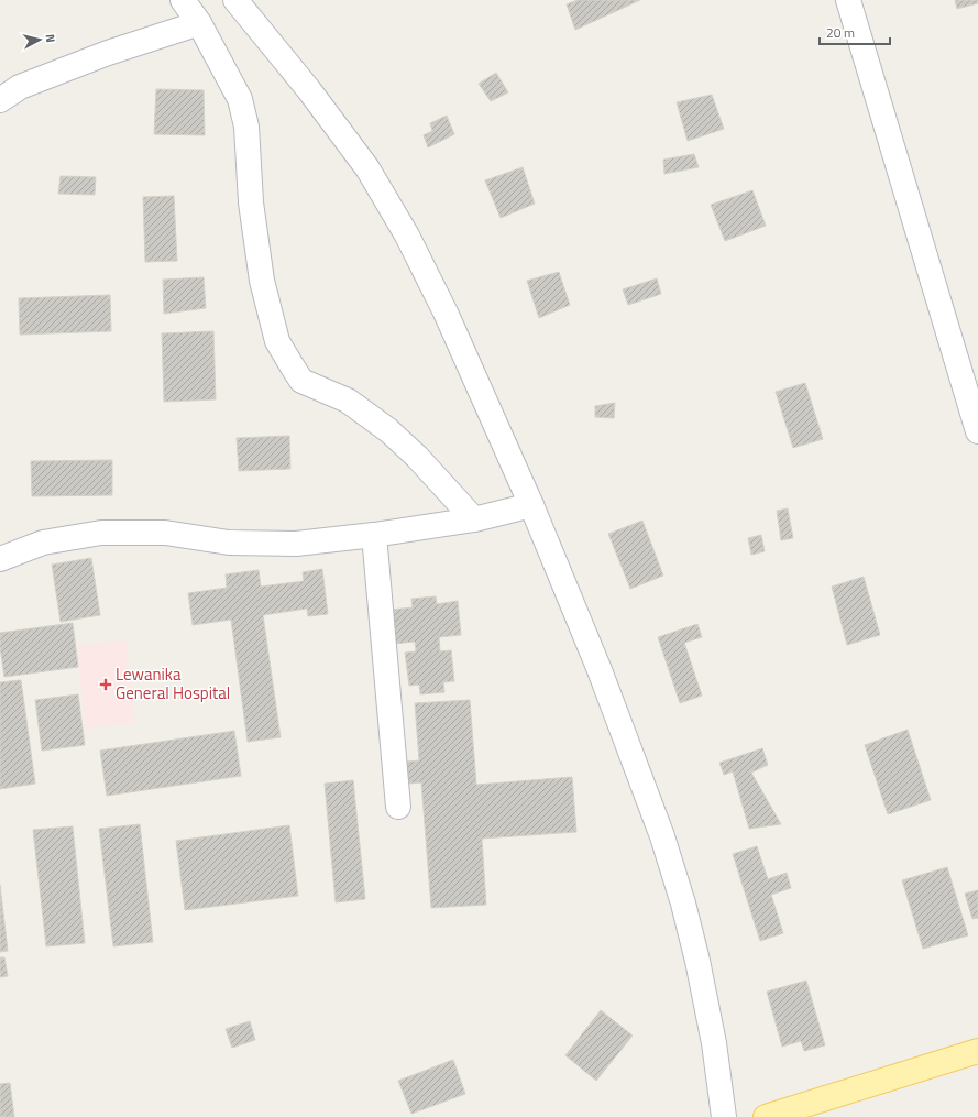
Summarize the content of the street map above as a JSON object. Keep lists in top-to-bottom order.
{
  "places": {
    "health": ["Lewanika General Hospital"]
  },
  "scale_bar": "20 m",
  "north": "right"
}
